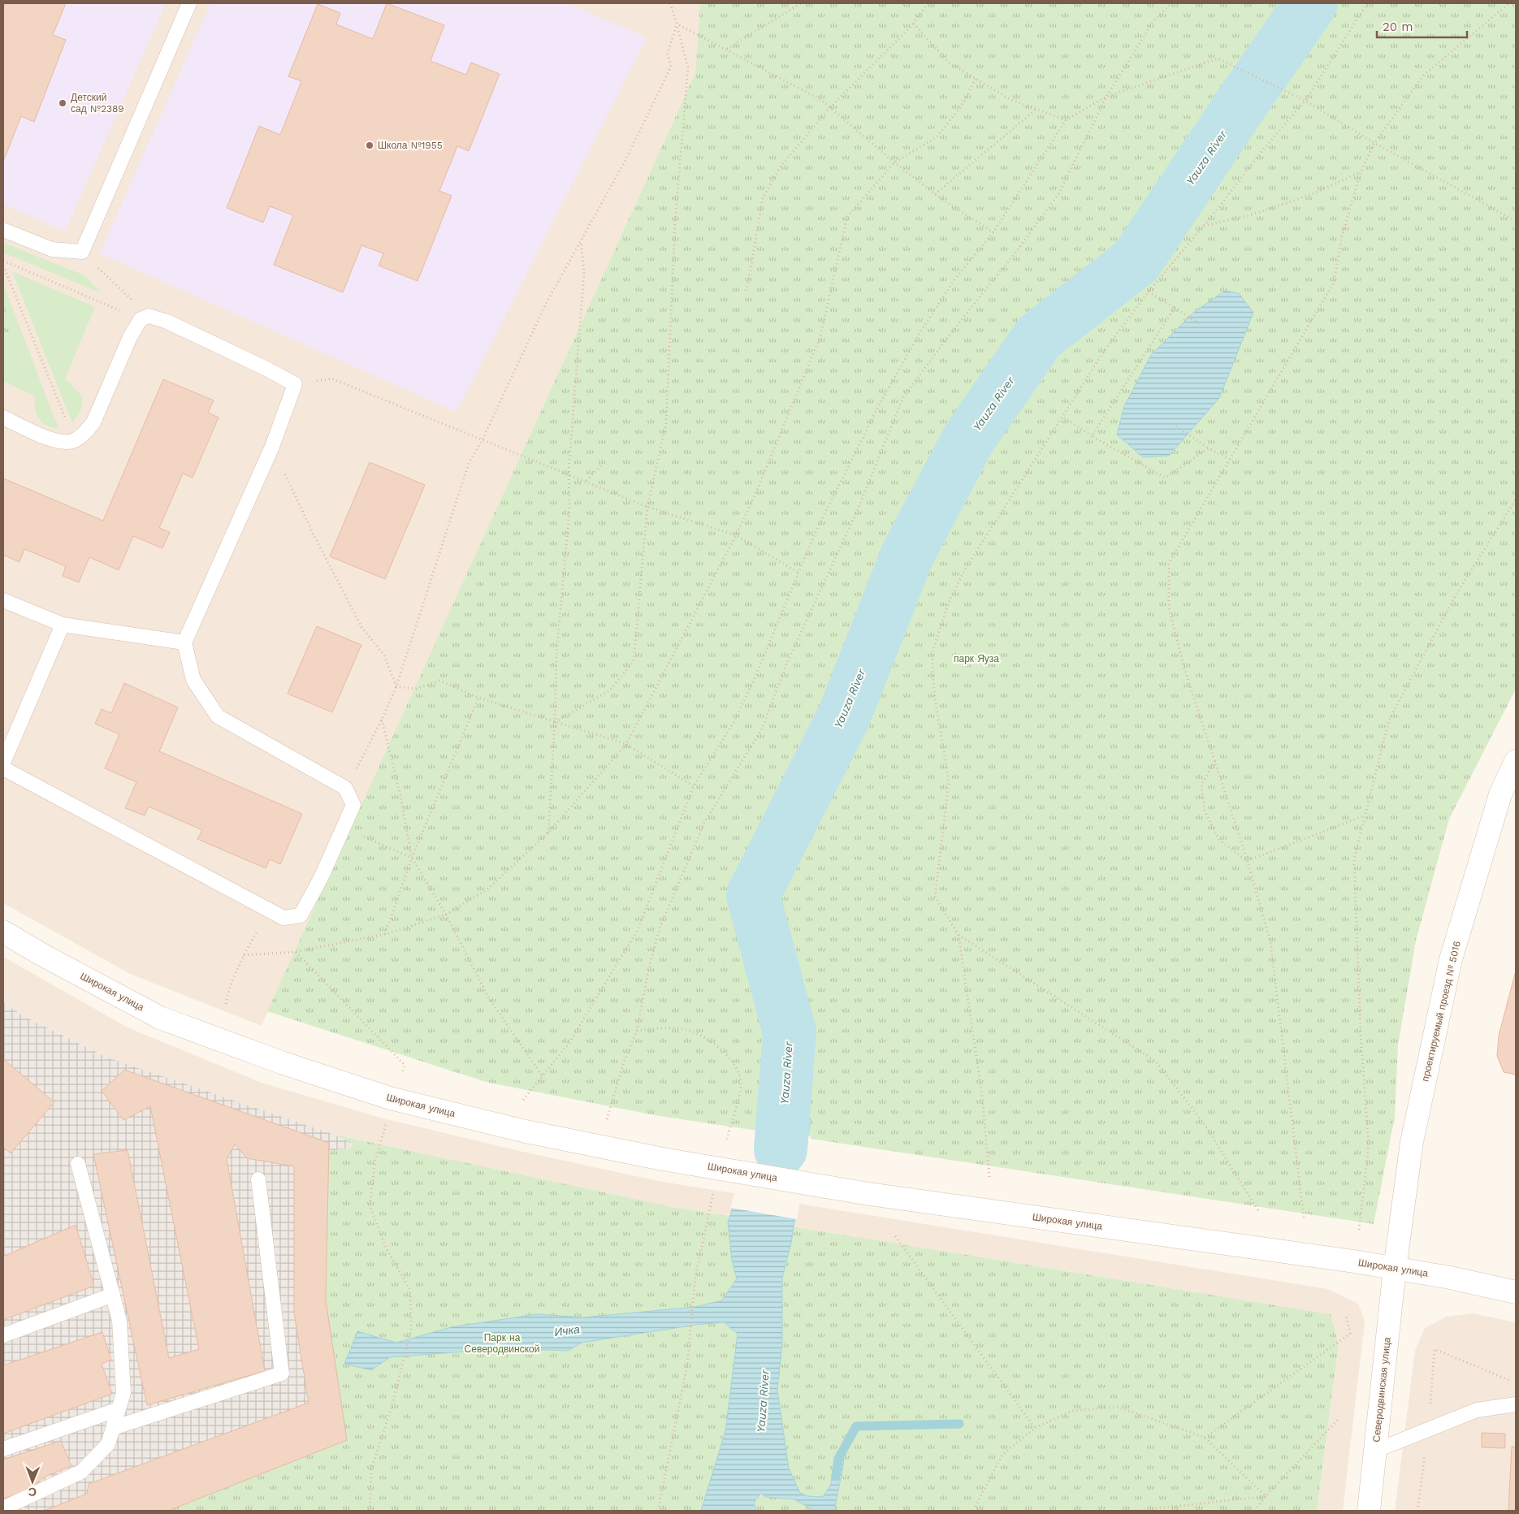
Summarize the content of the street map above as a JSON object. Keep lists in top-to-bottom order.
{
  "streets": {
    "main road": ["Широкая улица", "проектируемый проезд № 5016", "Северодвинская улица"]
  },
  "crossings": [
    ["Широкая улица", "проектируемый проезд № 5016"],
    ["Широкая улица", "Северодвинская улица"],
    ["проектируемый проезд № 5016", "Северодвинская улица"]
  ],
  "water": ["Yauza River", "Ичка"],
  "parks": ["парк Яуза", "Парк на Северодвинской"],
  "places": ["Детский сад №2389", "Школа №1955"],
  "scale_bar": "20 m",
  "north": "bottom"
}
